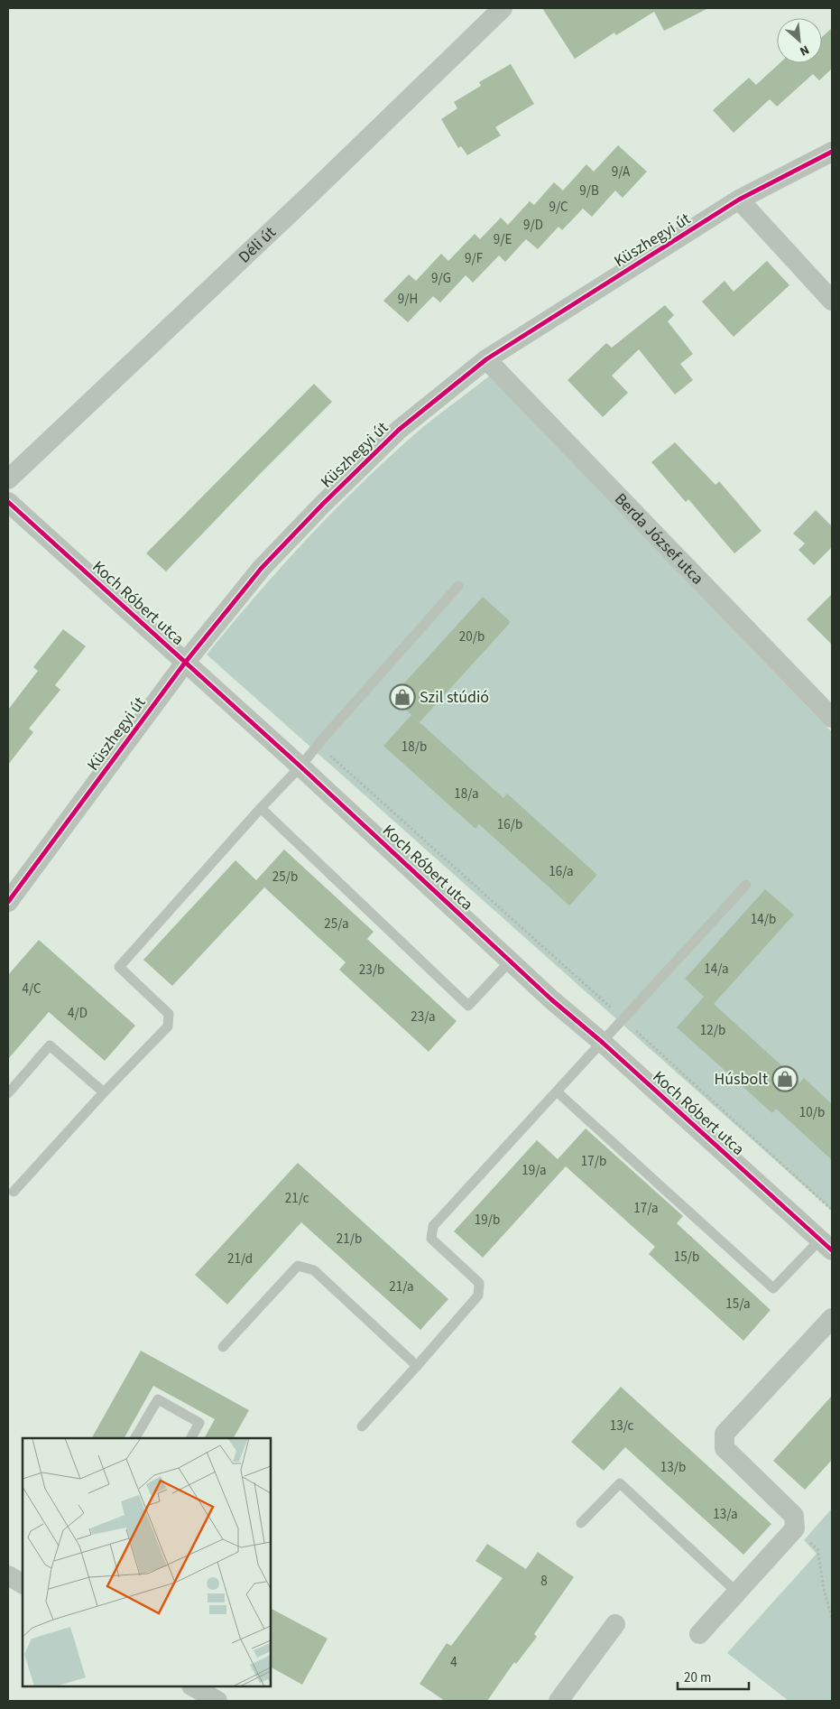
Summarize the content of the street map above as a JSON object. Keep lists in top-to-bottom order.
{
  "streets": {
    "street": [
      "Küszhegyi út",
      "Déli út",
      "Berda József utca",
      "Koch Róbert utca"
    ]
  },
  "crossings": [
    ["Küszhegyi út", "Berda József utca"],
    ["Küszhegyi út", "Koch Róbert utca"]
  ],
  "places": {
    "shop": ["Szil stúdió", "Húsbolt"]
  },
  "house_numbers": [
    "9/A",
    "9/B",
    "9/C",
    "9/D",
    "9/E",
    "9/F",
    "9/G",
    "9/H",
    "20/b",
    "18/b",
    "18/a",
    "16/b",
    "16/a",
    "25/b",
    "14/b",
    "25/a",
    "14/a",
    "23/b",
    "4/C",
    "4/D",
    "23/a",
    "12/b",
    "10/b",
    "17/b",
    "19/a",
    "21/c",
    "17/a",
    "19/b",
    "21/b",
    "15/b",
    "21/d",
    "21/a",
    "15/a",
    "13/c",
    "13/b",
    "13/a",
    "8",
    "4"
  ],
  "scale_bar": "20 m",
  "north": "bottom right"
}
